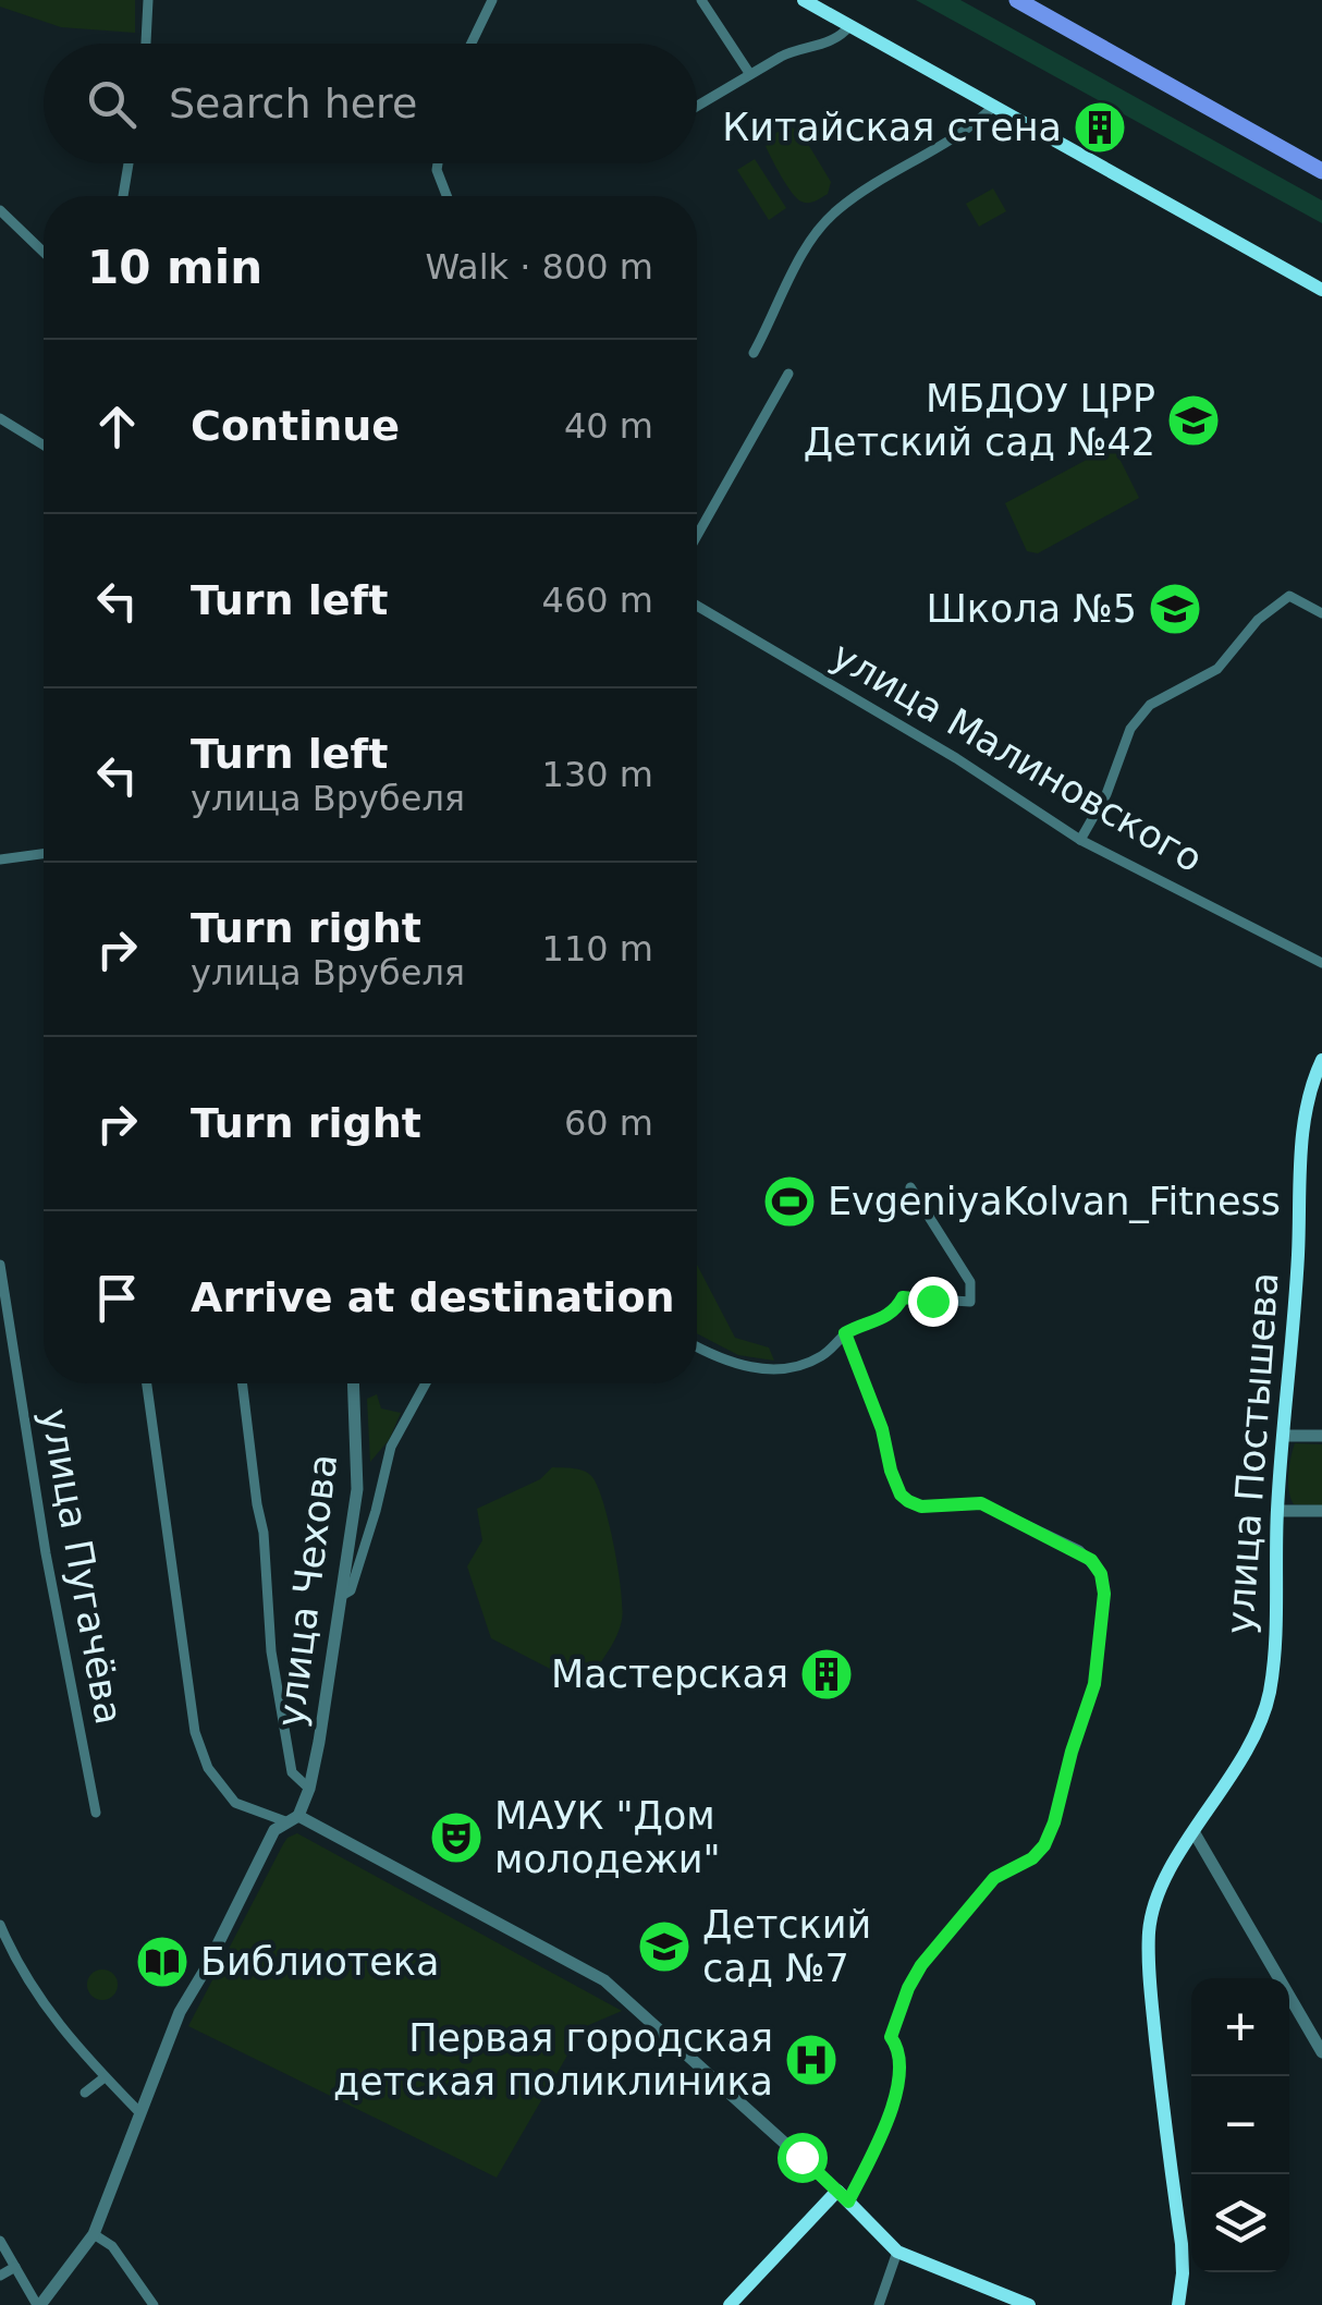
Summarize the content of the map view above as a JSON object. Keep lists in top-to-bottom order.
{
  "streets": {
    "main road": ["улица Постышева"],
    "street": ["улица Малиновского", "улица Пугачёва", "улица Чехова"]
  },
  "places": {
    "building": ["Китайская стена", "Мастерская"],
    "school or university": ["МБДОУ ЦРР Детский сад №42", "Школа №5", "Детский сад №7"],
    "sports": ["EvgeniyaKolvan_Fitness"],
    "theatre": ["МАУК \"Дом молодежи\""],
    "library": ["Библиотека"],
    "hospital": ["Первая городская детская поликлиника"]
  },
  "page": {
    "search": "Search here",
    "heading": ["10 min", "Walk · 800 m"],
    "list": [
      ["Continue", "40 m"],
      ["Turn left", "460 m"],
      ["Turn left", "улица Врубеля", "130 m"],
      ["Turn right", "улица Врубеля", "110 m"],
      ["Turn right", "60 m"],
      "Arrive at destination"
    ],
    "map_buttons": ["+", "−"]
  }
}
